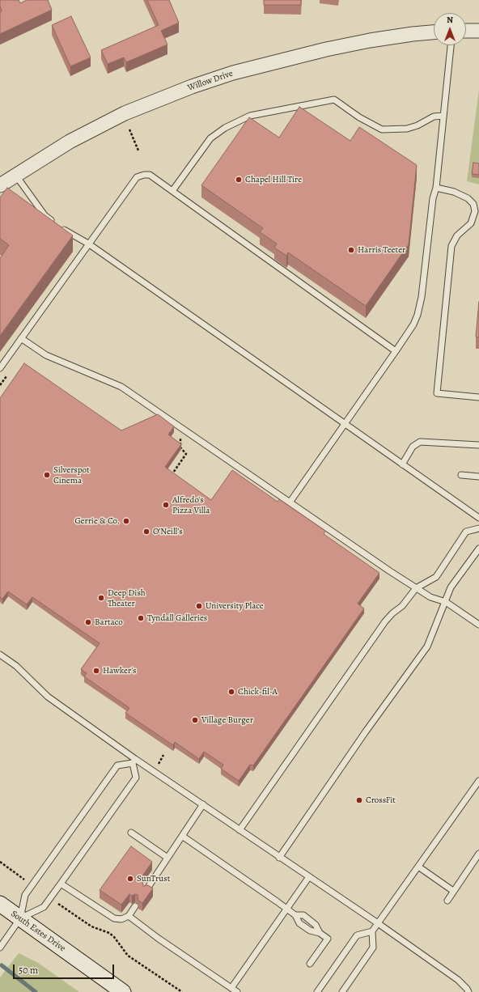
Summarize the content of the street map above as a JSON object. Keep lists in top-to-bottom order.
{
  "streets": {
    "main road": ["South Estes Drive"],
    "street": ["Willow Drive"]
  },
  "places": [
    "Chapel Hill Tire",
    "Harris Teeter",
    "Silverspot Cinema",
    "Alfredo's Pizza Villa",
    "Gerrie & Co.",
    "O’Neill’s",
    "Deep Dish Theater",
    "University Place",
    "Tyndall Galleries",
    "Bartaco",
    "Hawker's",
    "Chick-fil-A",
    "Village Burger",
    "CrossFit",
    "SunTrust"
  ],
  "scale_bar": "50 m",
  "north": "top"
}
